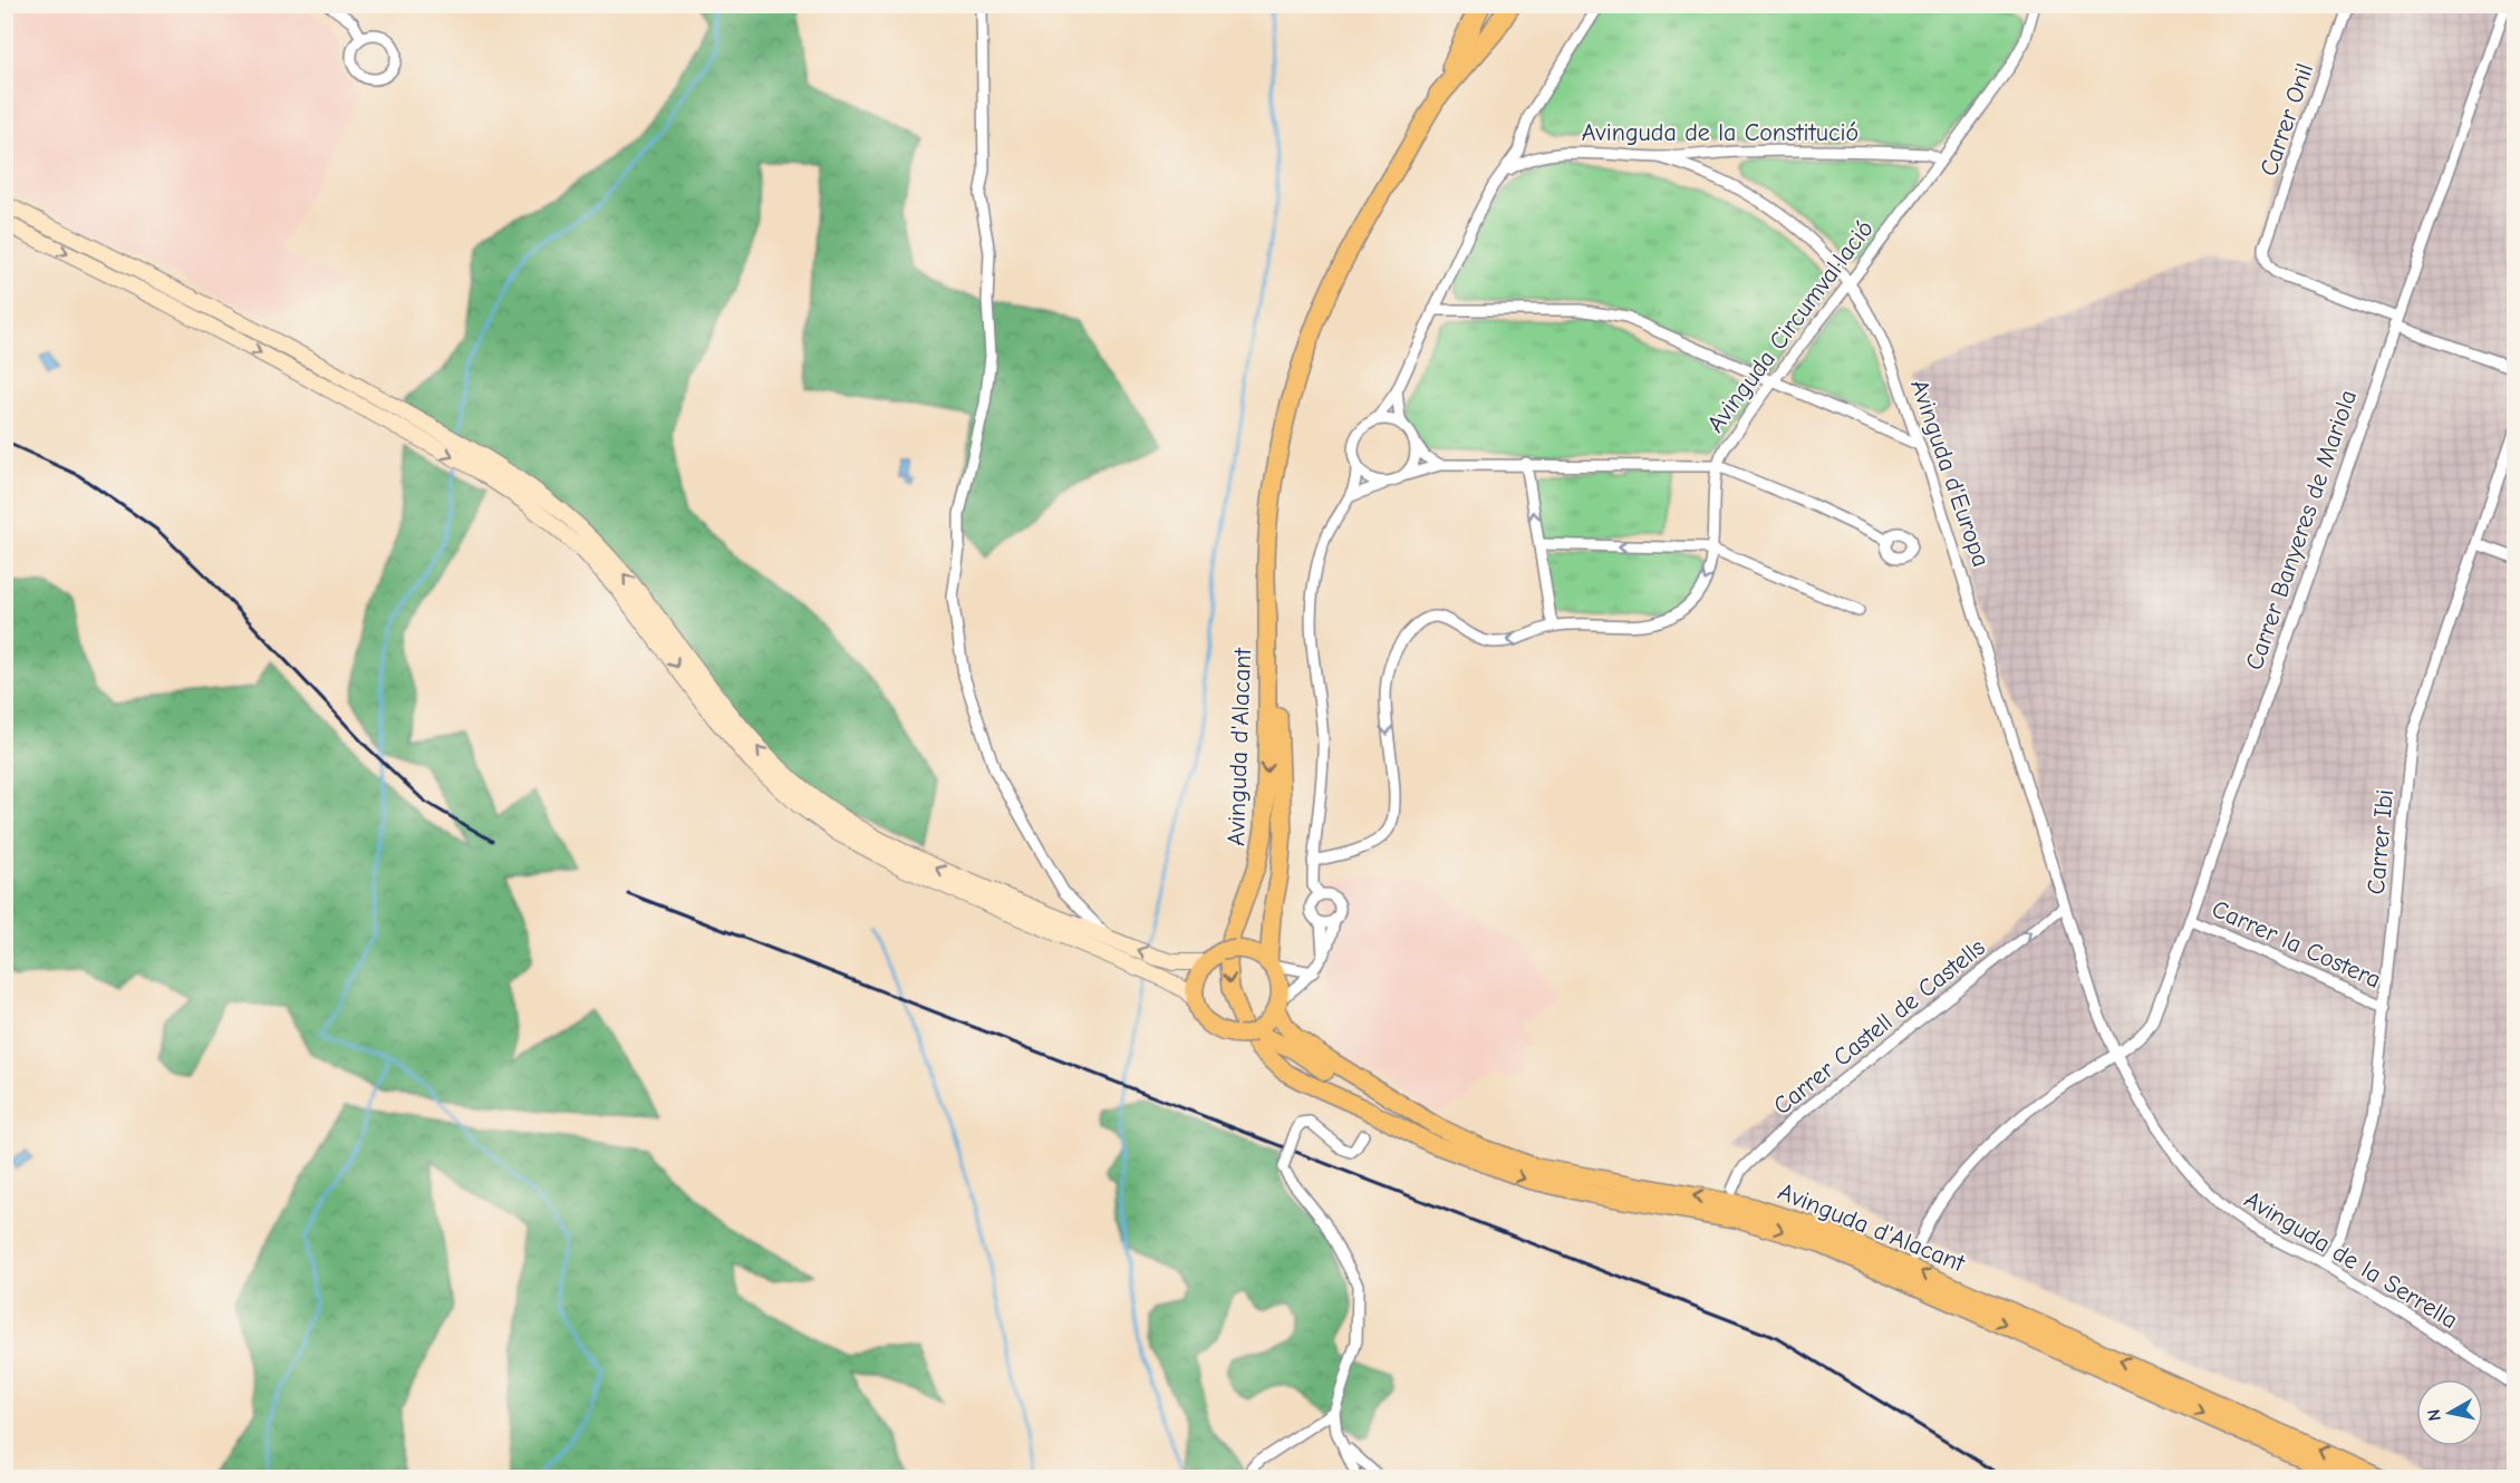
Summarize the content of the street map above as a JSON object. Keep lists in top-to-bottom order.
{
  "streets": {
    "main road": ["Avinguda d'Alacant"],
    "street": [
      "Carrer Onil",
      "Avinguda de la Constitució",
      "Avinguda Circumval·lació",
      "Avinguda d'Europa",
      "Carrer Banyeres de Mariola",
      "Carrer Ibi",
      "Carrer la Costera",
      "Carrer Castell de Castells",
      "Avinguda de la Serrella"
    ]
  },
  "crossings": [
    ["Carrer Onil", "Carrer Banyeres de Mariola"],
    ["Avinguda de la Constitució", "Avinguda Circumval·lació"],
    ["Avinguda de la Constitució", "Avinguda d'Europa"],
    ["Avinguda Circumval·lació", "Avinguda d'Europa"],
    ["Avinguda d'Europa", "Carrer Banyeres de Mariola"],
    ["Avinguda d'Europa", "Carrer Castell de Castells"],
    ["Avinguda d'Europa", "Avinguda de la Serrella"],
    ["Carrer Banyeres de Mariola", "Carrer la Costera"],
    ["Carrer Banyeres de Mariola", "Avinguda de la Serrella"],
    ["Carrer Ibi", "Carrer la Costera"],
    ["Carrer Ibi", "Avinguda de la Serrella"]
  ],
  "one_way": ["Carrer Castell de Castells"],
  "north": "left"
}
